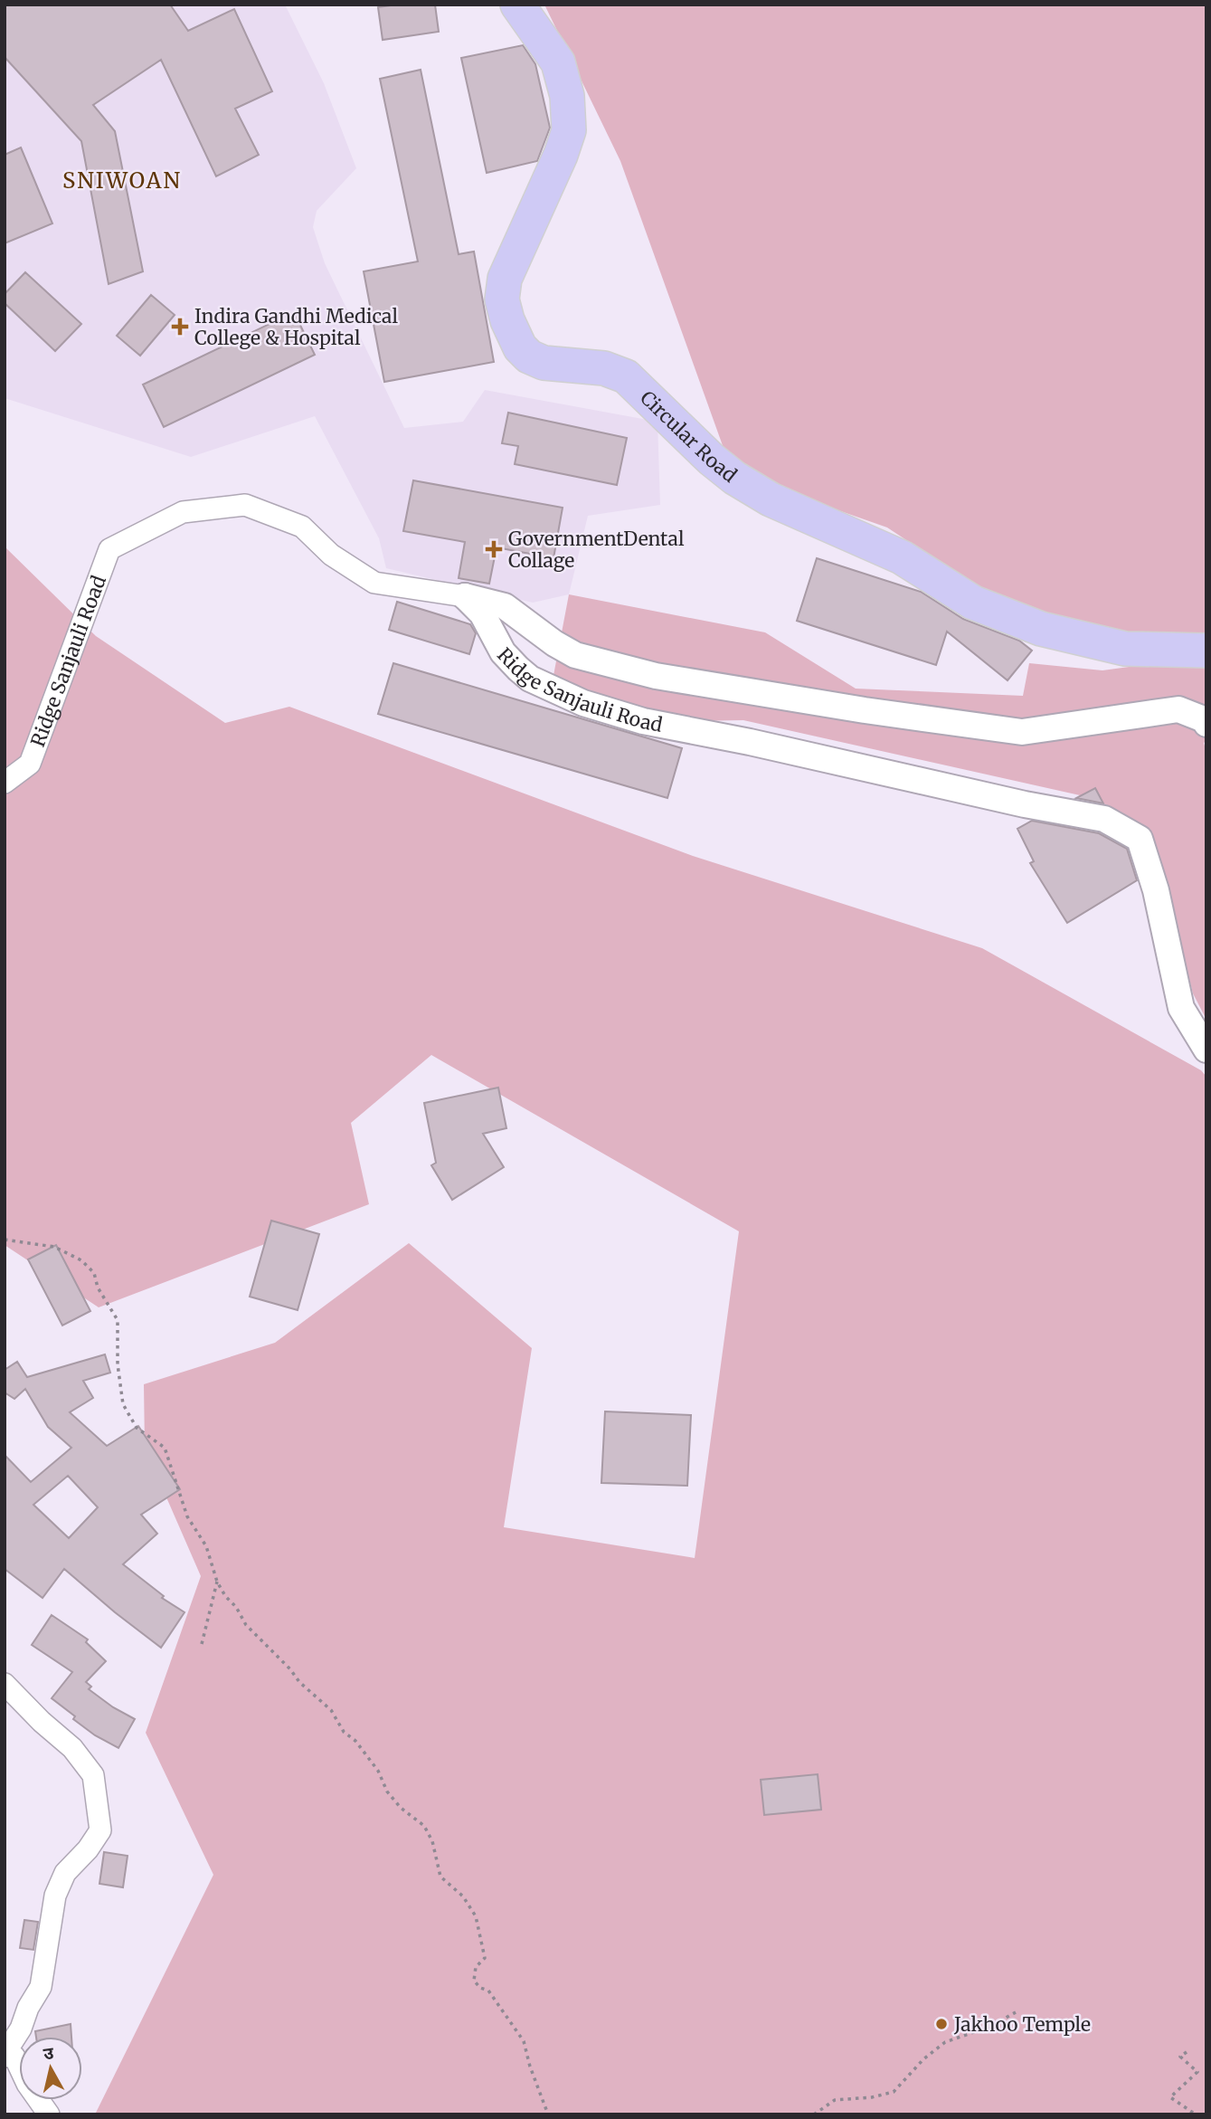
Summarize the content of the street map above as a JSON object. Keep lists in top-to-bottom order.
{
  "streets": {
    "main road": ["Circular Road"],
    "street": ["Ridge Sanjauli Road"]
  },
  "districts": ["SNIWOAN"],
  "places": {
    "health": ["Indira Gandhi Medical College & Hospital", "GovernmentDental Collage"],
    "other": ["Jakhoo Temple"]
  },
  "north": "top"
}
